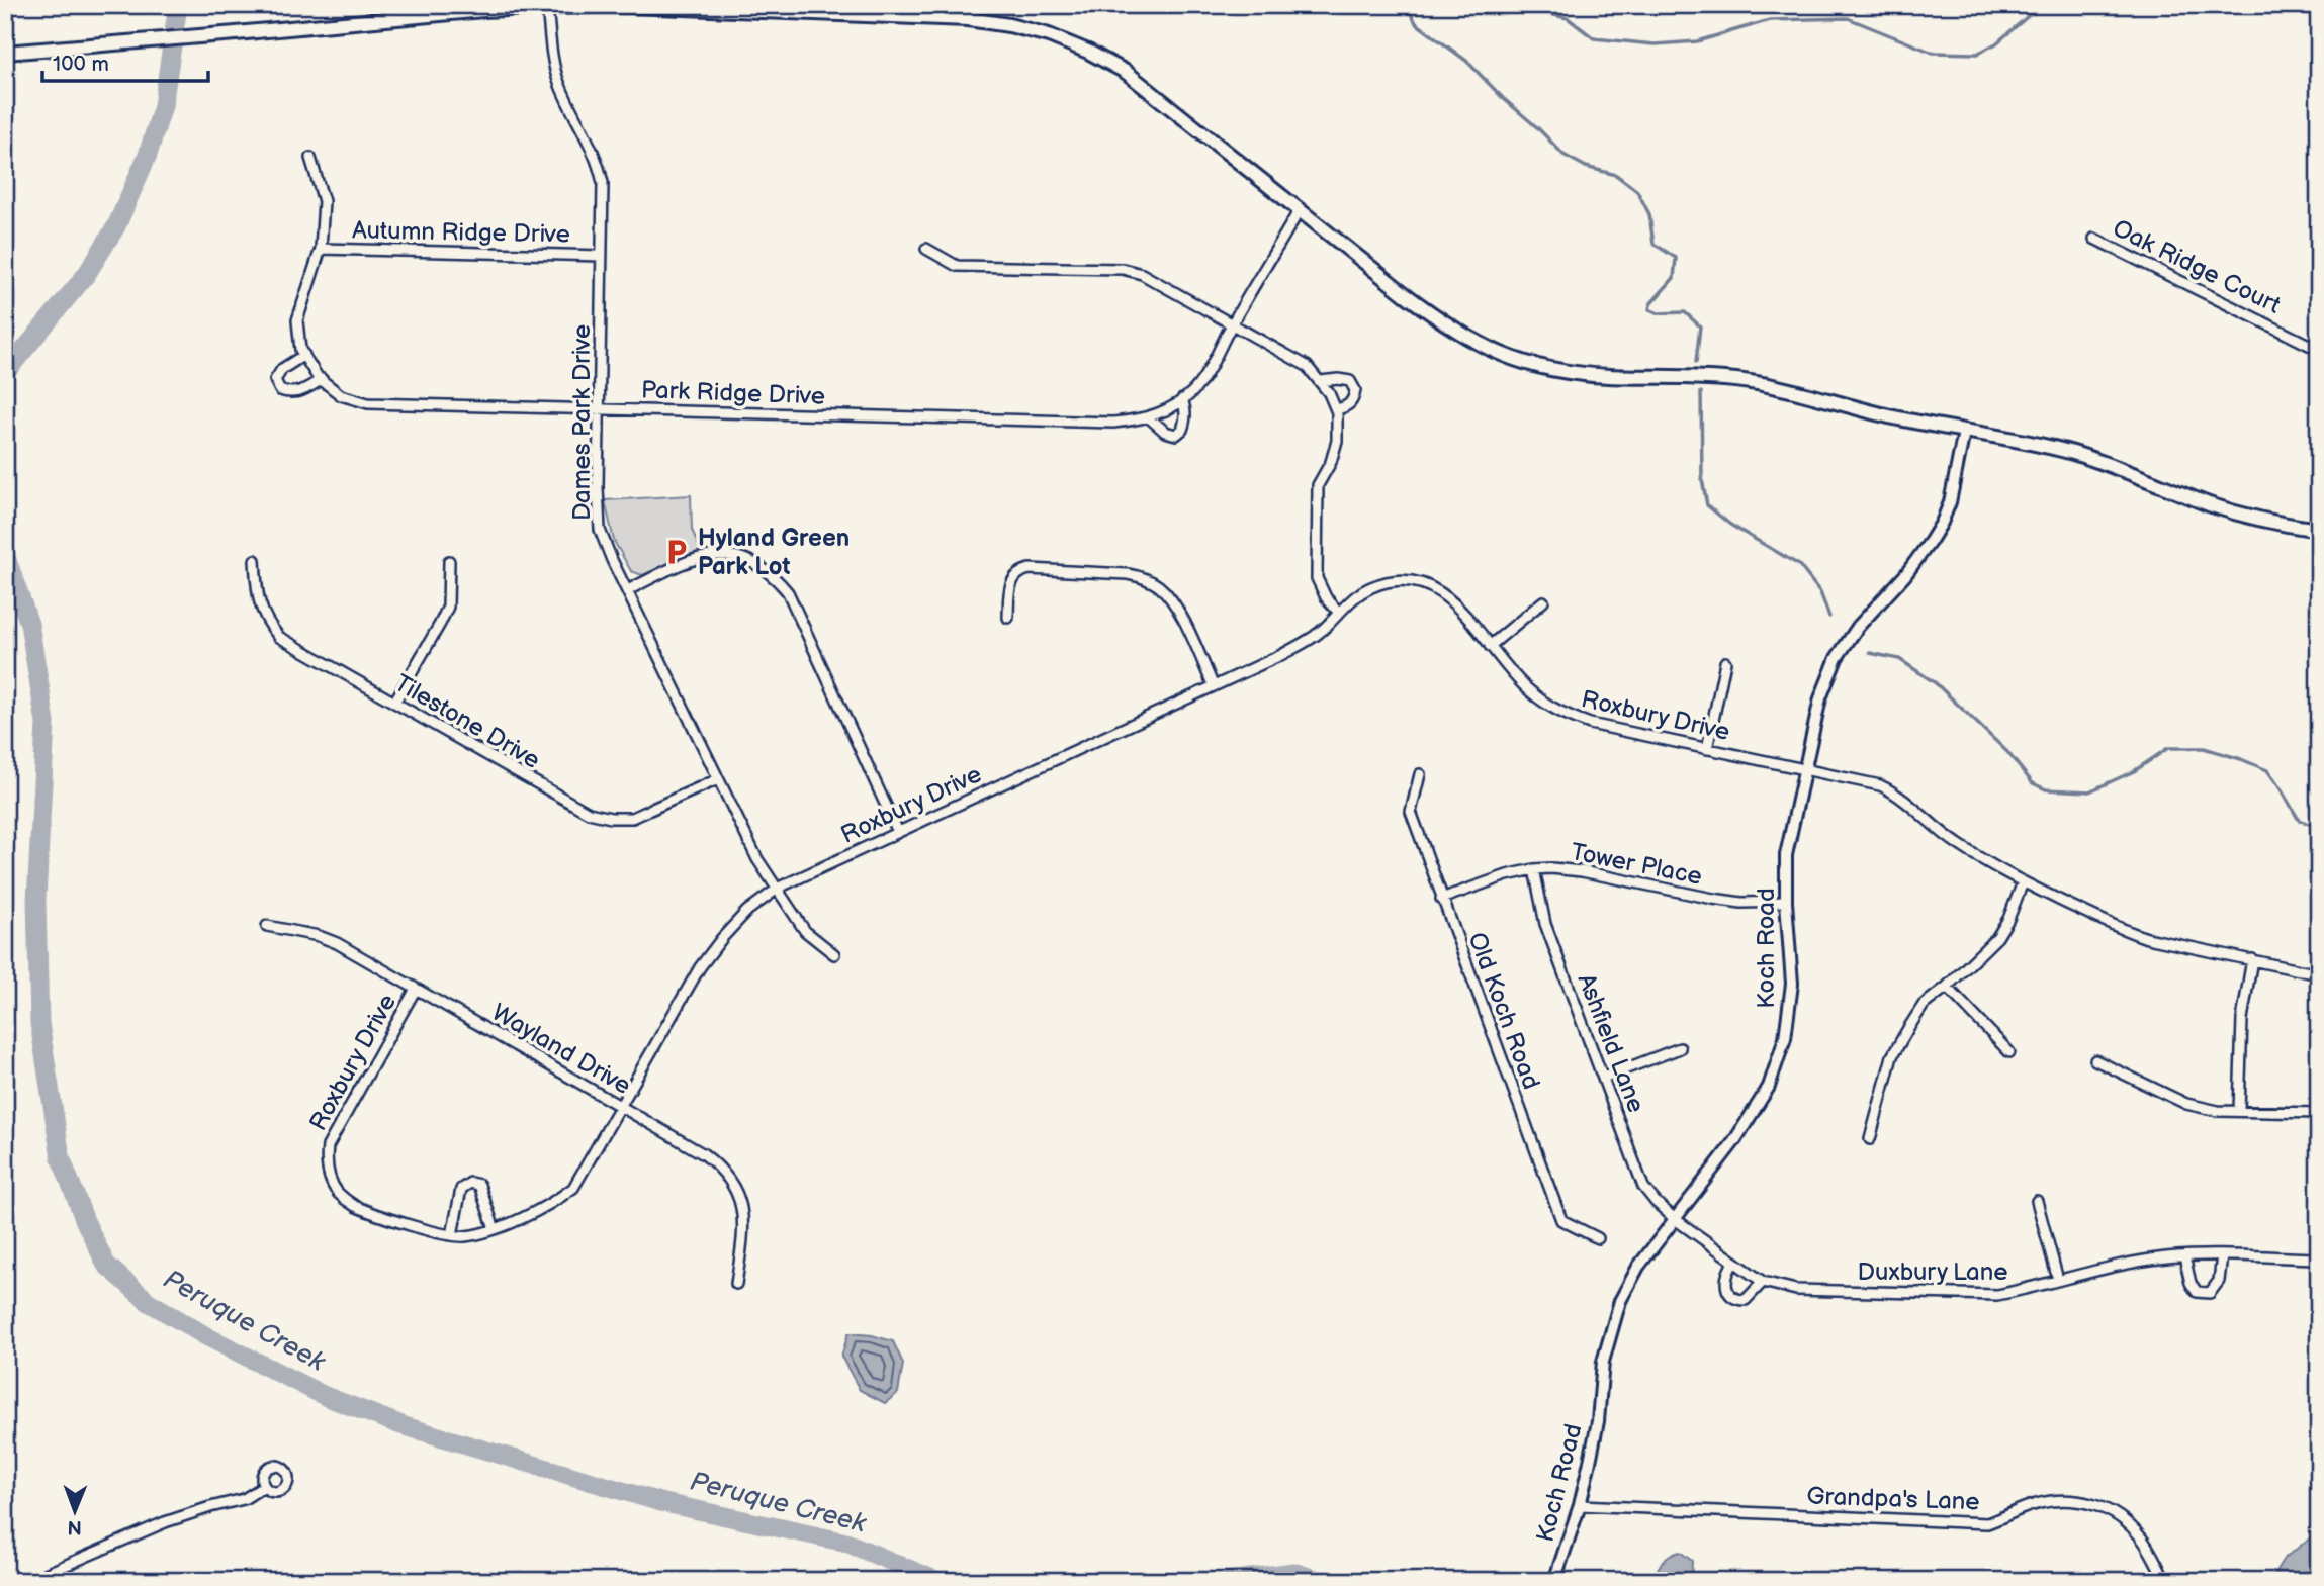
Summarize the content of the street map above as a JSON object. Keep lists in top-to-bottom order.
{
  "streets": {
    "street": [
      "Autumn Ridge Drive",
      "Oak Ridge Court",
      "Park Ridge Drive",
      "Dames Park Drive",
      "Roxbury Drive",
      "Tilestone Drive",
      "Tower Place",
      "Koch Road",
      "Old Koch Road",
      "Ashfield Lane",
      "Wayland Drive",
      "Duxbury Lane",
      "Grandpa's Lane"
    ]
  },
  "crossings": [
    ["Autumn Ridge Drive", "Park Ridge Drive"],
    ["Autumn Ridge Drive", "Dames Park Drive"],
    ["Park Ridge Drive", "Dames Park Drive"],
    ["Dames Park Drive", "Roxbury Drive"],
    ["Dames Park Drive", "Tilestone Drive"],
    ["Roxbury Drive", "Koch Road"],
    ["Roxbury Drive", "Wayland Drive"],
    ["Tower Place", "Koch Road"],
    ["Tower Place", "Old Koch Road"],
    ["Tower Place", "Ashfield Lane"],
    ["Koch Road", "Ashfield Lane"],
    ["Koch Road", "Duxbury Lane"],
    ["Koch Road", "Grandpa's Lane"],
    ["Ashfield Lane", "Duxbury Lane"]
  ],
  "water": ["Peruque Creek"],
  "places": {
    "parking": ["Hyland Green Park Lot"]
  },
  "scale_bar": "100 m",
  "north": "bottom"
}
